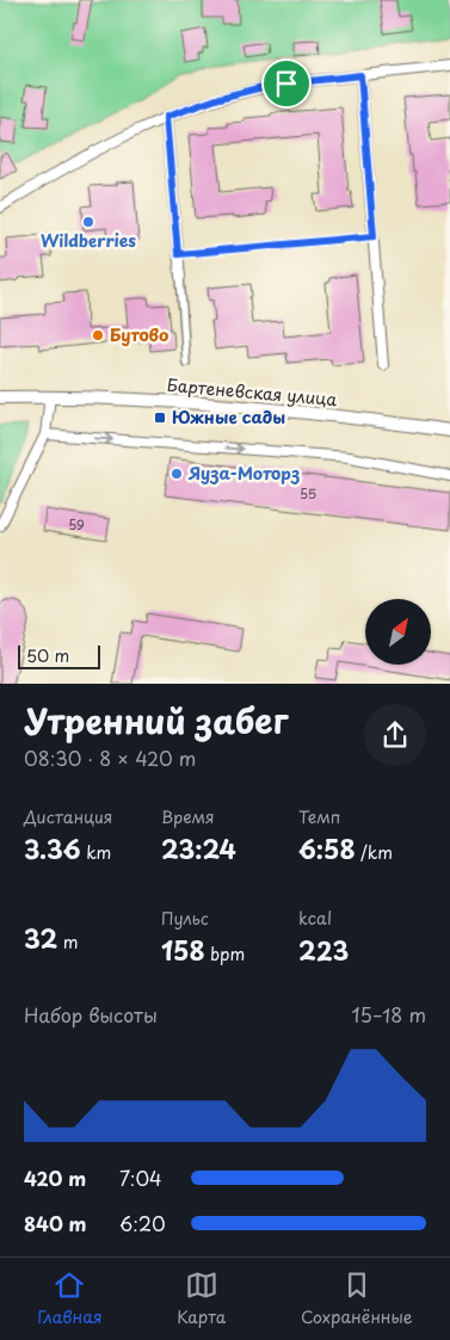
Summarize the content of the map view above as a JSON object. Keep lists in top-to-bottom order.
{
  "streets": {
    "main road": ["Бартеневская улица"]
  },
  "places": {
    "other": ["Wildberries", "Бутово", "Яуза-Моторз"],
    "transit": ["Южные сады"]
  },
  "house_numbers": ["55", "59"],
  "scale_bar": "50 m",
  "north": "top right",
  "page": {
    "scale": "50 m",
    "heading": ["Утренний забег", "08:30 · 8 × 420 m"],
    "stats": [
      ["Дистанция", "3.36 km"],
      ["Время", "23:24"],
      ["Темп", "6:58 /km"],
      ["32 m"],
      ["Пульс", "158 bpm"],
      ["kcal", "223"]
    ],
    "chart": ["Набор высоты", "15–18 m"],
    "list": [
      {
        "name": "420 m",
        "note": "7:04"
      },
      {
        "name": "840 m",
        "note": "6:20"
      }
    ],
    "tabs": ["Главная", "Карта", "Сохранённые"]
  }
}
